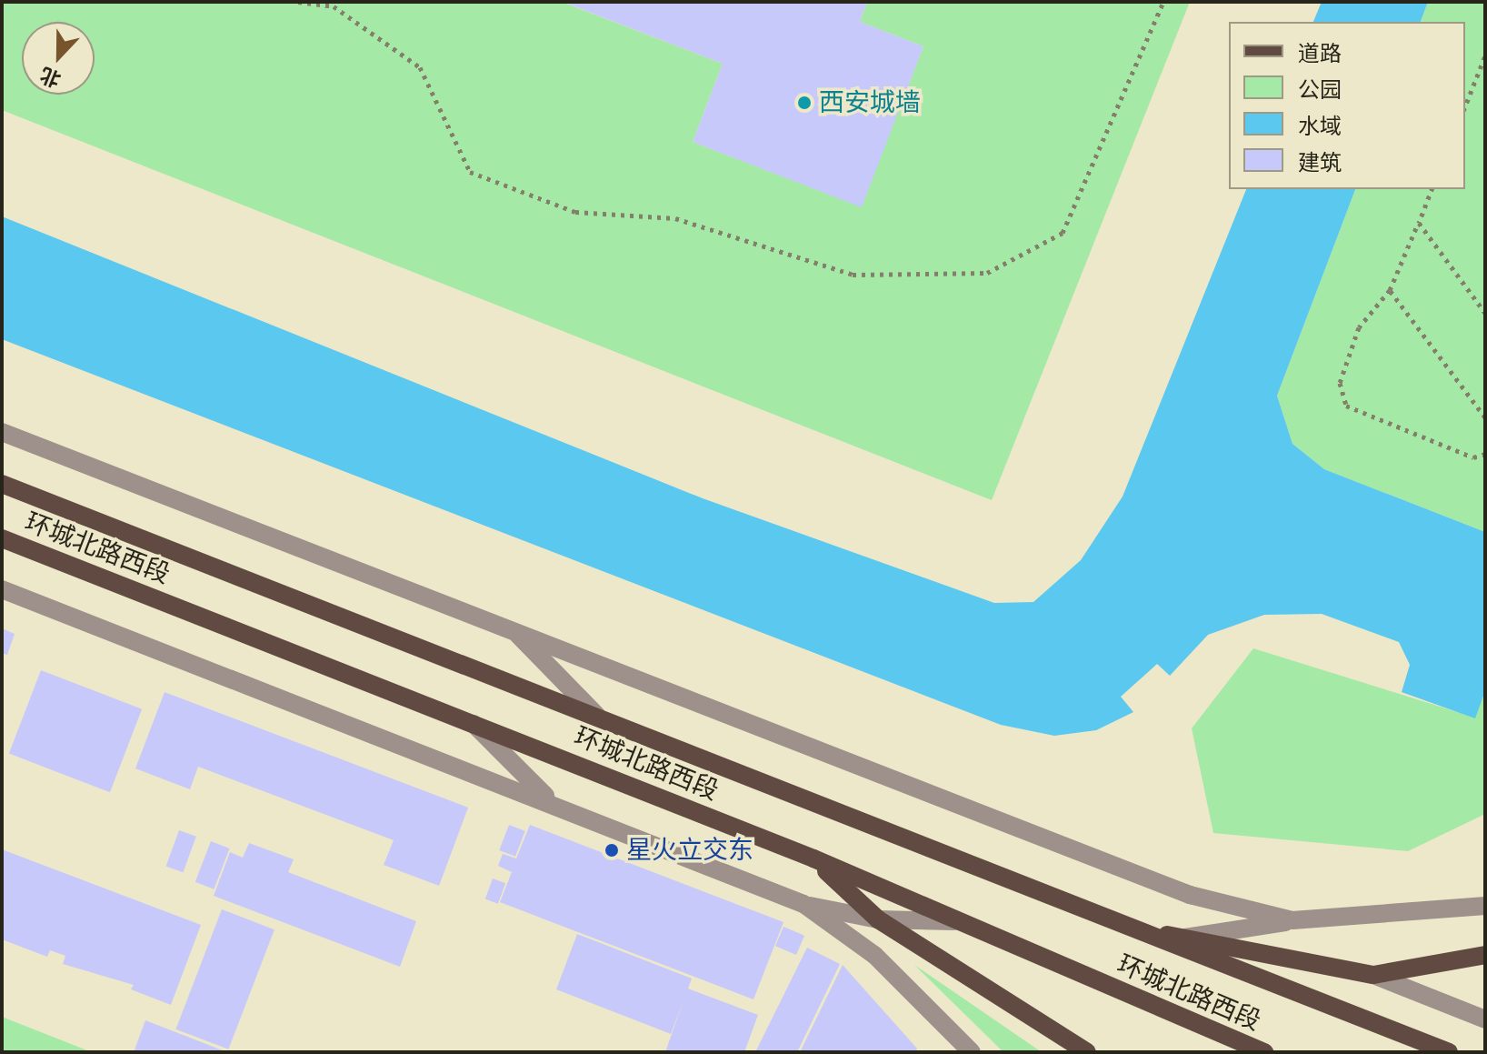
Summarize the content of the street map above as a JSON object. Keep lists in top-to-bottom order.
{
  "streets": {
    "main road": ["环城北路西段"]
  },
  "places": ["西安城墙", "星火立交东"],
  "legend": [
    "道路",
    "公园",
    "水域",
    "建筑"
  ],
  "north": "bottom"
}
